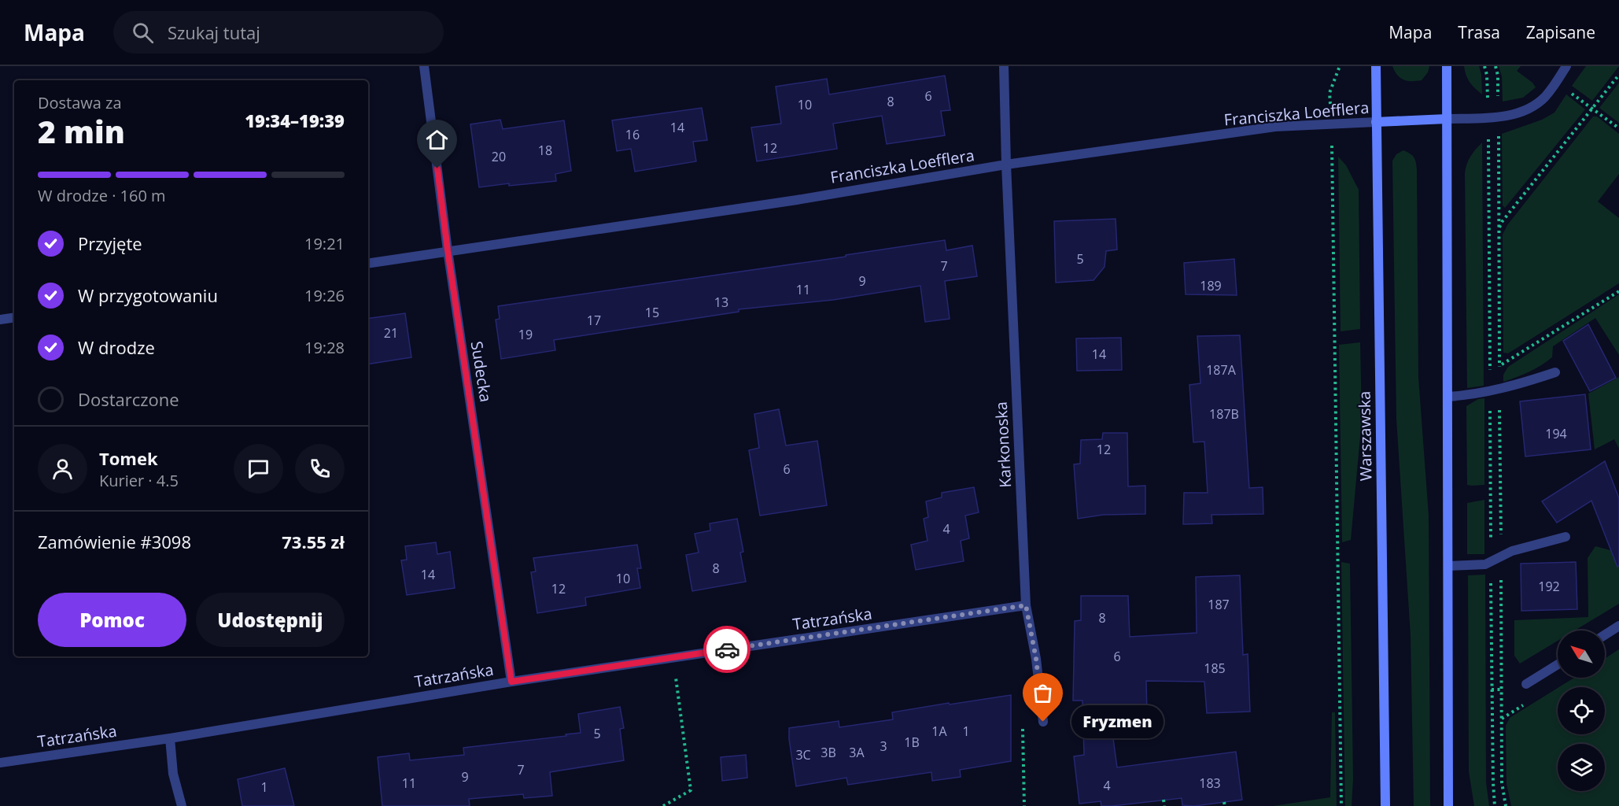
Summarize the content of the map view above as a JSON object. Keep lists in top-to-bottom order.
{
  "streets": {
    "main road": ["Franciszka Loefflera", "Warszawska"],
    "street": ["Sudecka", "Karkonoska", "Tatrzańska"]
  },
  "crossings": [
    ["Franciszka Loefflera", "Sudecka"],
    ["Franciszka Loefflera", "Warszawska"],
    ["Franciszka Loefflera", "Karkonoska"],
    ["Sudecka", "Tatrzańska"],
    ["Karkonoska", "Tatrzańska"]
  ],
  "places": ["Fryzmen"],
  "house_numbers": [
    "6",
    "8",
    "10",
    "14",
    "16",
    "12",
    "18",
    "20",
    "5",
    "7",
    "9",
    "189",
    "11",
    "13",
    "15",
    "17",
    "21",
    "19",
    "14",
    "187A",
    "187B",
    "194",
    "12",
    "6",
    "4",
    "8",
    "14",
    "10",
    "192",
    "12",
    "187",
    "8",
    "6",
    "185",
    "1A",
    "1",
    "5",
    "1B",
    "3",
    "3B",
    "3A",
    "3C",
    "7",
    "9",
    "11",
    "183",
    "4",
    "1"
  ],
  "north": "top left",
  "page": {
    "header": "Mapa",
    "search": "Szukaj tutaj",
    "nav": ["Mapa", "Trasa", "Zapisane"],
    "heading": ["2 min", "Dostawa za", "19:34–19:39"],
    "panel": [
      "Tomek",
      "Kurier · 4.5",
      "Zamówienie #3098",
      "73.55 zł"
    ],
    "bar": "W drodze · 160 m",
    "list": [
      ["Przyjęte", "19:21"],
      ["W przygotowaniu", "19:26"],
      ["W drodze", "19:28"],
      "Dostarczone"
    ],
    "buttons": ["Pomoc", "Udostępnij"],
    "bubble": "Fryzmen"
  }
}
